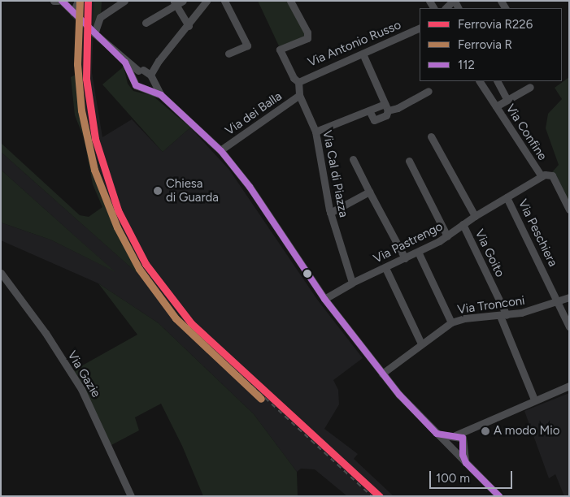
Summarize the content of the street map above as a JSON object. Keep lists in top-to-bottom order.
{
  "streets": {
    "street": [
      "Via Antonio Russo",
      "Via dei Balla",
      "Via Confine",
      "Via Cal di Piazza",
      "Via Peschiera",
      "Via Pastrengo",
      "Via Goito",
      "Via Tronconi",
      "Via Gazie"
    ]
  },
  "crossings": [
    ["Via Antonio Russo", "Via Cal di Piazza"],
    ["Via dei Balla", "Via Cal di Piazza"],
    ["Via Confine", "Via Pastrengo"],
    ["Via Cal di Piazza", "Via Pastrengo"],
    ["Via Peschiera", "Via Pastrengo"],
    ["Via Peschiera", "Via Tronconi"],
    ["Via Pastrengo", "Via Goito"],
    ["Via Goito", "Via Tronconi"]
  ],
  "places": ["Chiesa di Guarda", "A modo Mio"],
  "lines": ["rail line R226", "rail line R", "transit line 112"],
  "legend": ["Ferrovia R226", "Ferrovia R", "112"],
  "scale_bar": "100 m"
}
